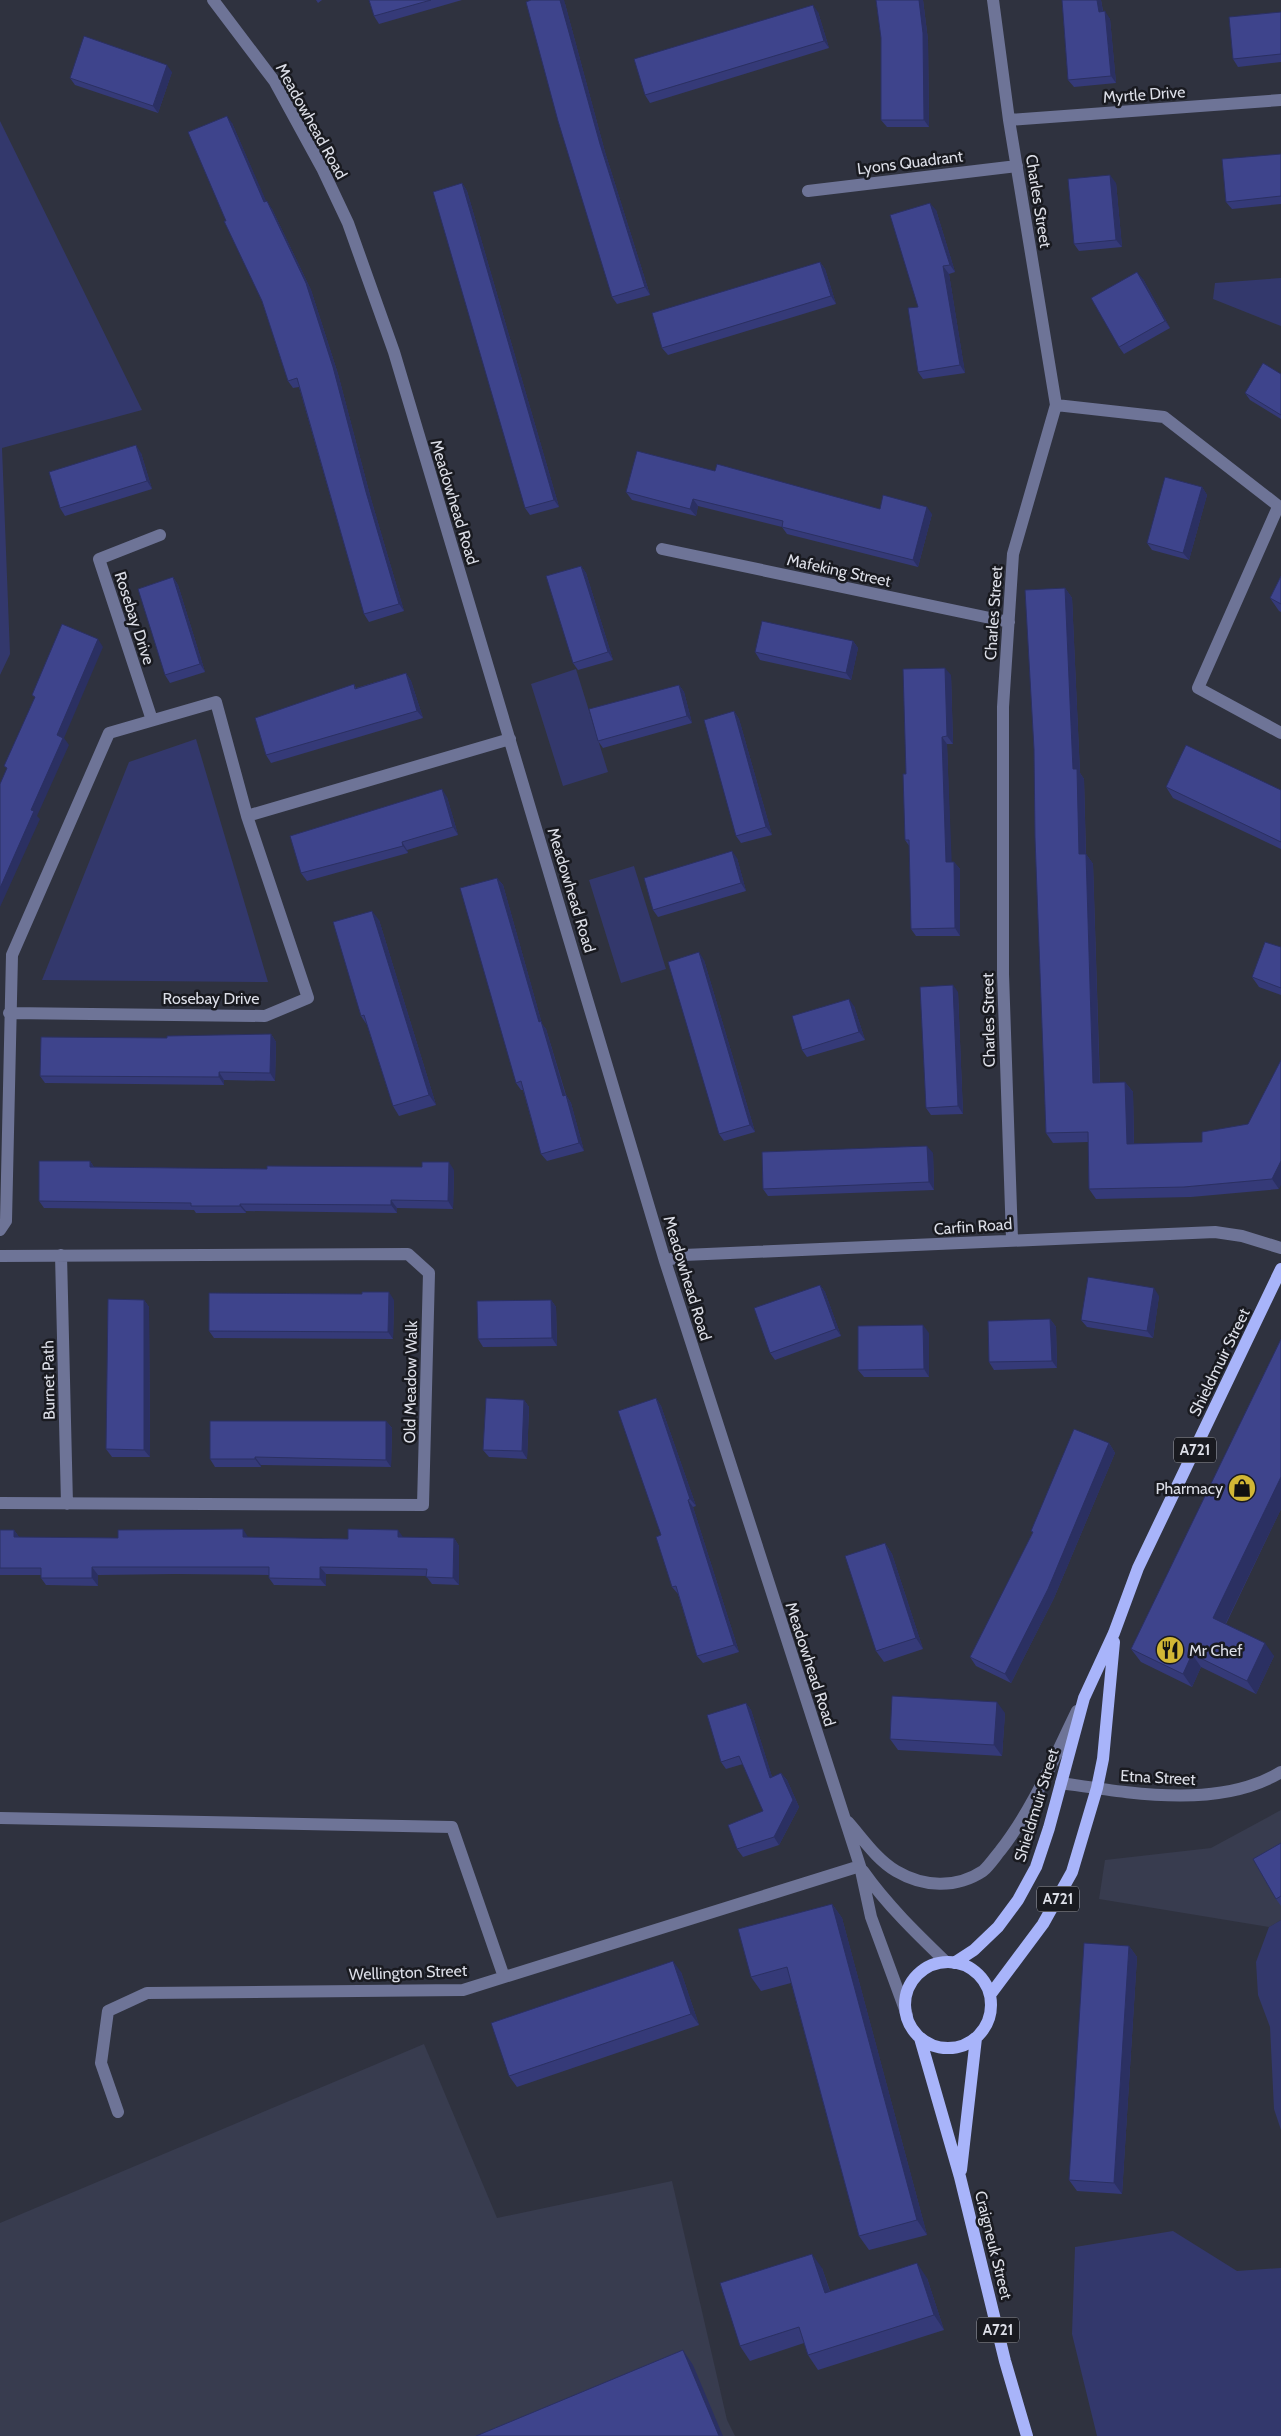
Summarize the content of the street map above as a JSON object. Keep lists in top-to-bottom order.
{
  "streets": {
    "main road": ["Shieldmuir Street", "A721", "Craigneuk Street"],
    "street": [
      "Myrtle Drive",
      "Meadowhead Road",
      "Lyons Quadrant",
      "Charles Street",
      "Mafeking Street",
      "Rosebay Drive",
      "Carfin Road",
      "Burnet Path",
      "Old Meadow Walk",
      "Etna Street",
      "Wellington Street"
    ]
  },
  "crossings": [
    ["Myrtle Drive", "Charles Street"],
    ["Meadowhead Road", "Carfin Road"],
    ["Meadowhead Road", "Shieldmuir Street"],
    ["Meadowhead Road", "A721"],
    ["Meadowhead Road", "Wellington Street"],
    ["Meadowhead Road", "Craigneuk Street"],
    ["Lyons Quadrant", "Charles Street"],
    ["Charles Street", "Mafeking Street"],
    ["Charles Street", "Carfin Road"],
    ["Shieldmuir Street", "A721"],
    ["Shieldmuir Street", "Etna Street"],
    ["Shieldmuir Street", "Craigneuk Street"],
    ["Burnet Path", "Old Meadow Walk"],
    ["A721", "Craigneuk Street"]
  ],
  "places": {
    "shop": ["Pharmacy"],
    "restaurant": ["Mr Chef"]
  }
}
